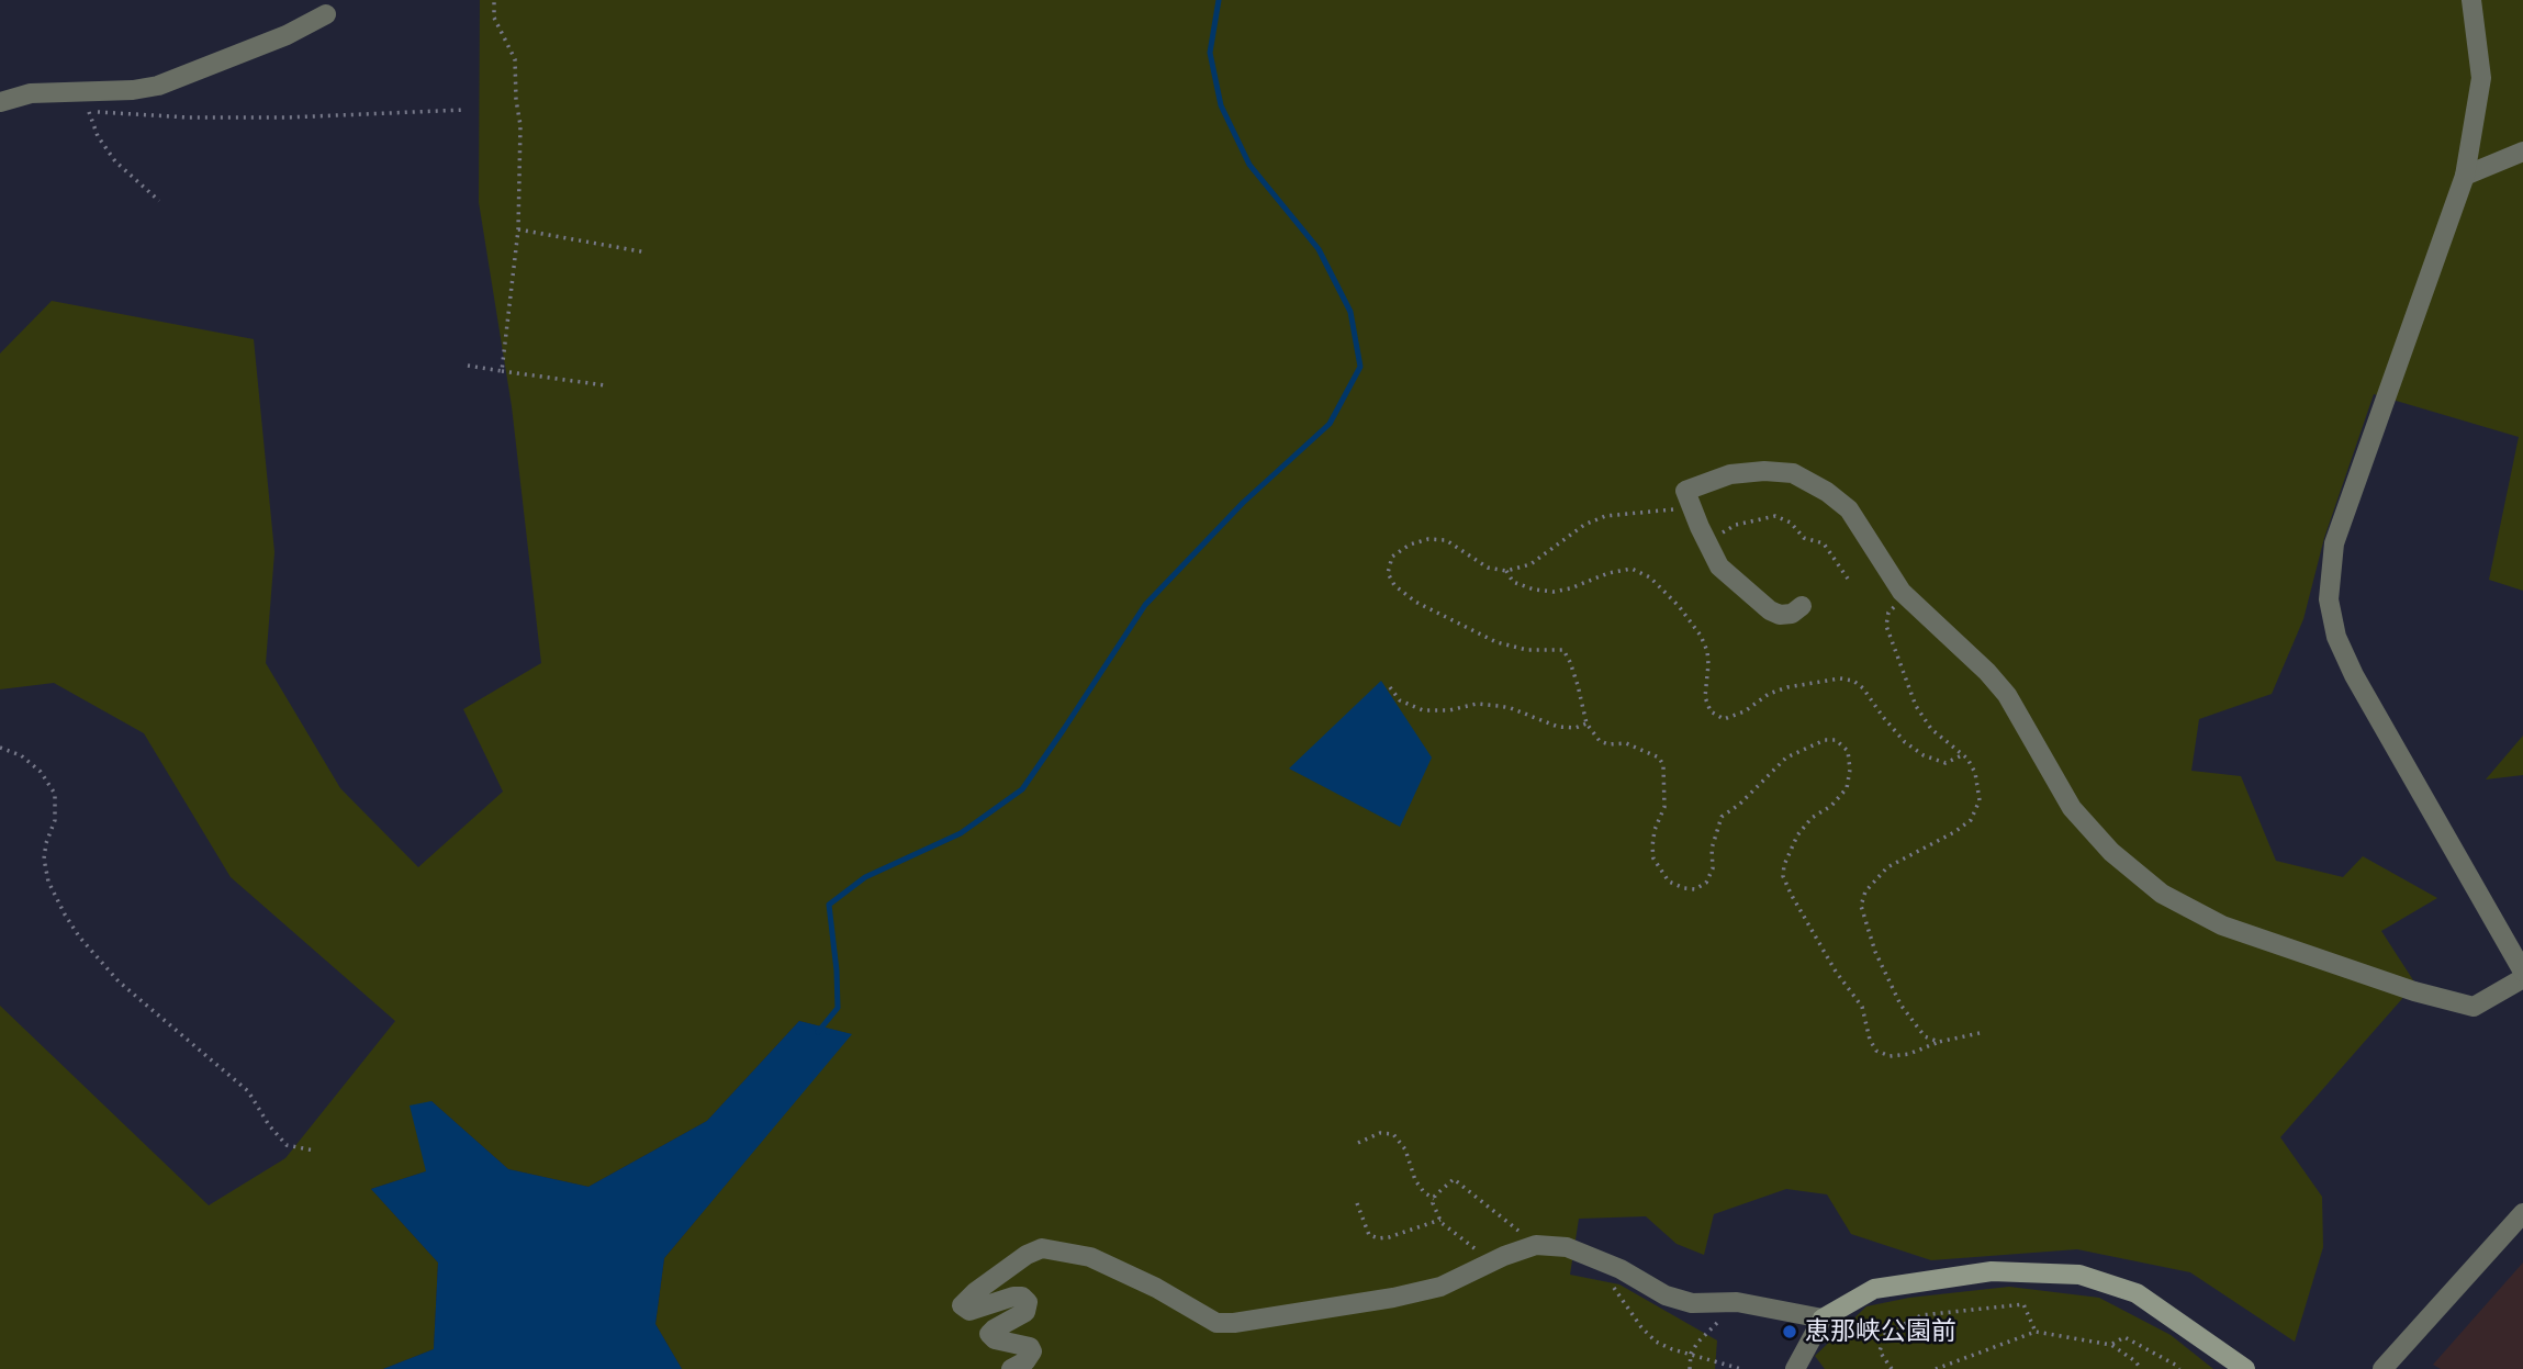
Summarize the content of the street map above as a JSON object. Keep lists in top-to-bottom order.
{
  "places": ["恵那峡公園前"]
}
